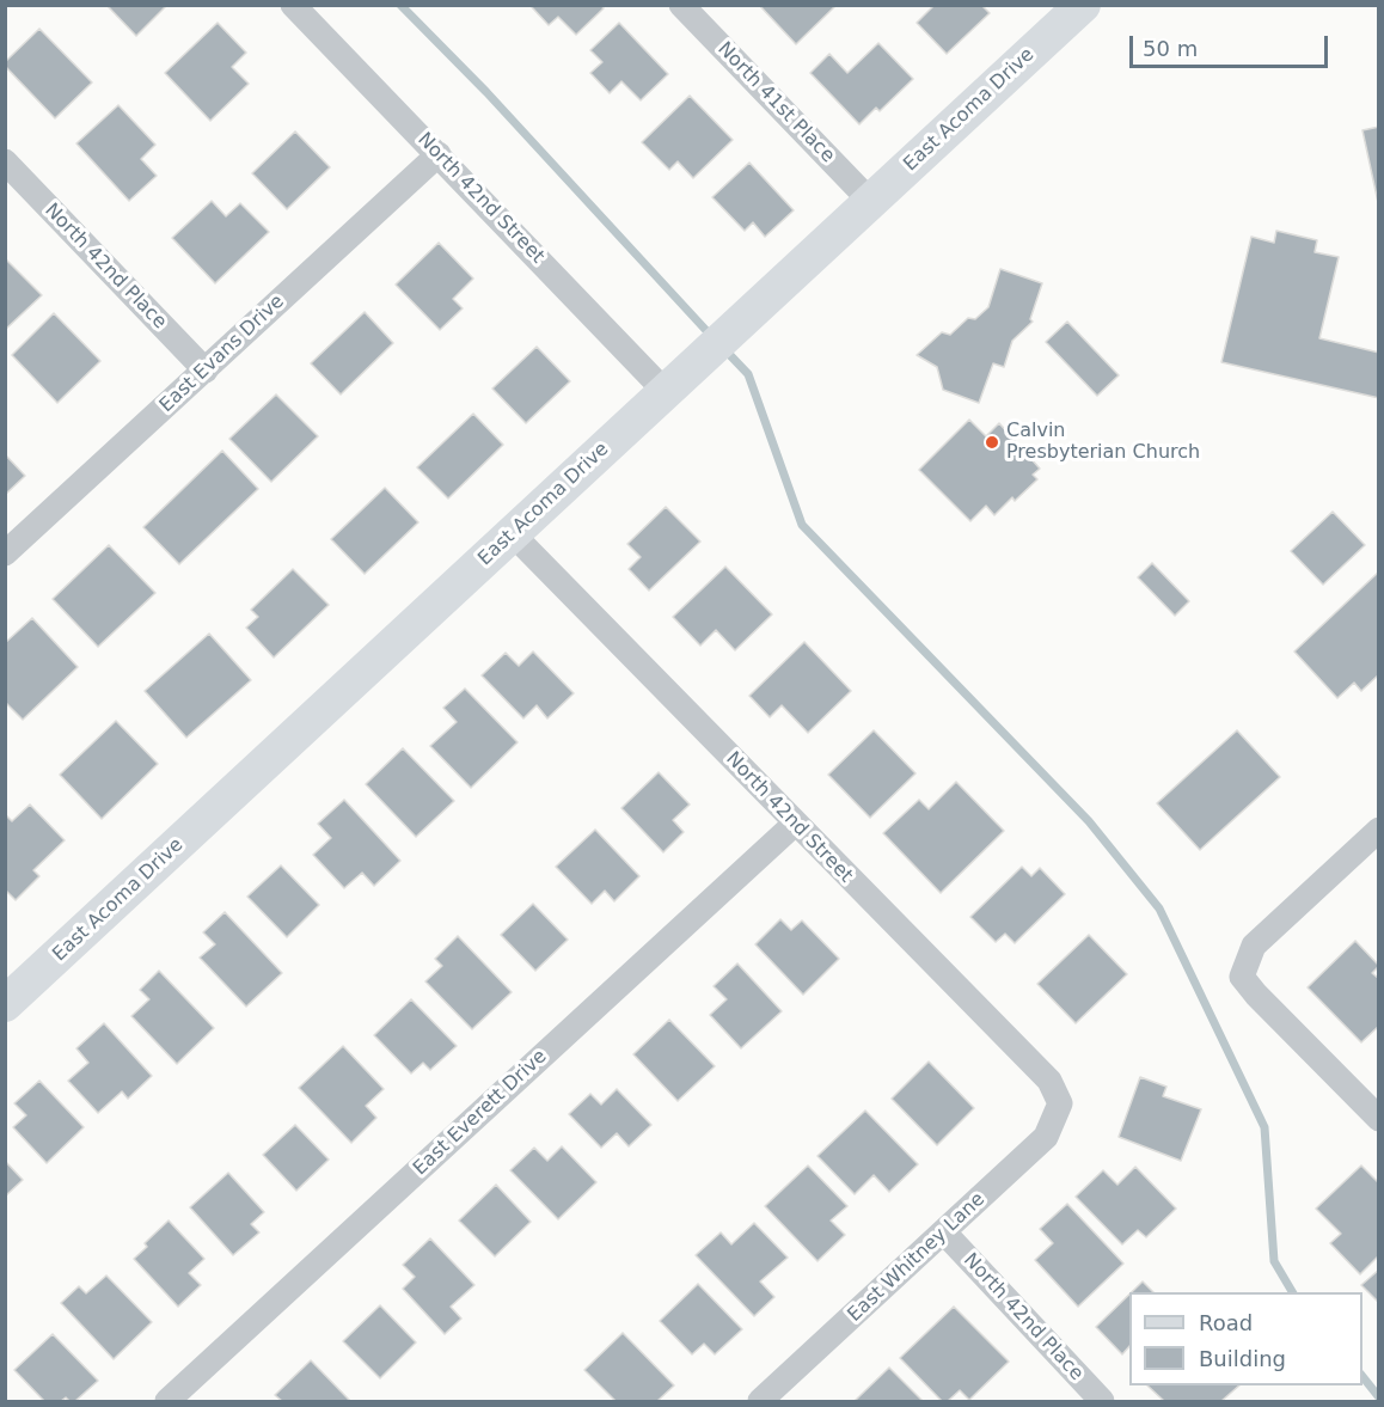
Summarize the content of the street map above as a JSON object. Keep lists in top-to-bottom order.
{
  "streets": {
    "street": [
      "North 41st Place",
      "East Acoma Drive",
      "North 42nd Street",
      "North 42nd Place",
      "East Evans Drive",
      "East Everett Drive",
      "East Whitney Lane"
    ]
  },
  "crossings": [
    ["North 41st Place", "East Acoma Drive"],
    ["East Acoma Drive", "North 42nd Street"],
    ["North 42nd Street", "East Evans Drive"],
    ["North 42nd Street", "East Everett Drive"],
    ["North 42nd Street", "East Whitney Lane"],
    ["North 42nd Place", "East Evans Drive"],
    ["North 42nd Place", "East Whitney Lane"]
  ],
  "places": ["Calvin Presbyterian Church"],
  "legend": ["Road", "Building"],
  "scale_bar": "50 m"
}
